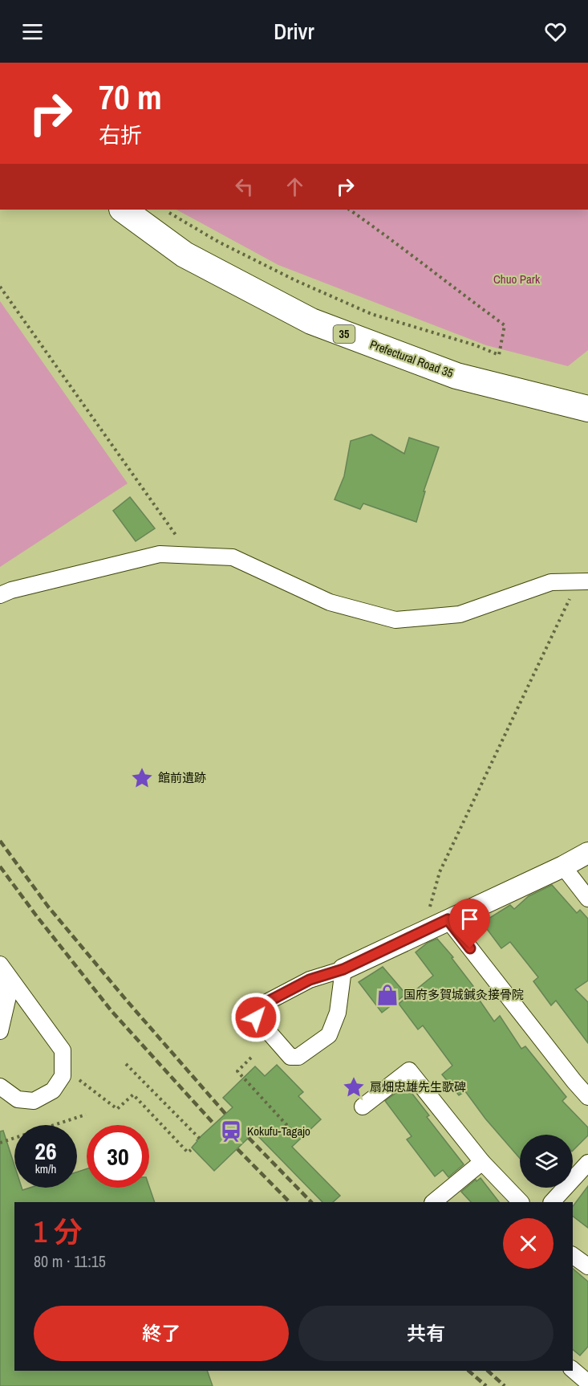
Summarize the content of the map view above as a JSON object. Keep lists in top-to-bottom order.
{
  "streets": {
    "main road": ["35", "Prefectural Road 35"]
  },
  "parks": ["Chuo Park"],
  "places": {
    "place": ["館前遺跡", "扇畑忠雄先生歌碑"],
    "shop": ["国府多賀城鍼灸接骨院"],
    "station": ["Kokufu-Tagajo"]
  },
  "page": {
    "header": "Drivr",
    "turn": ["70 m", "右折"],
    "speed": "26 km/h",
    "limit": "30",
    "heading": ["1 分", "80 m · 11:15"],
    "buttons": ["終了", "共有"]
  }
}
